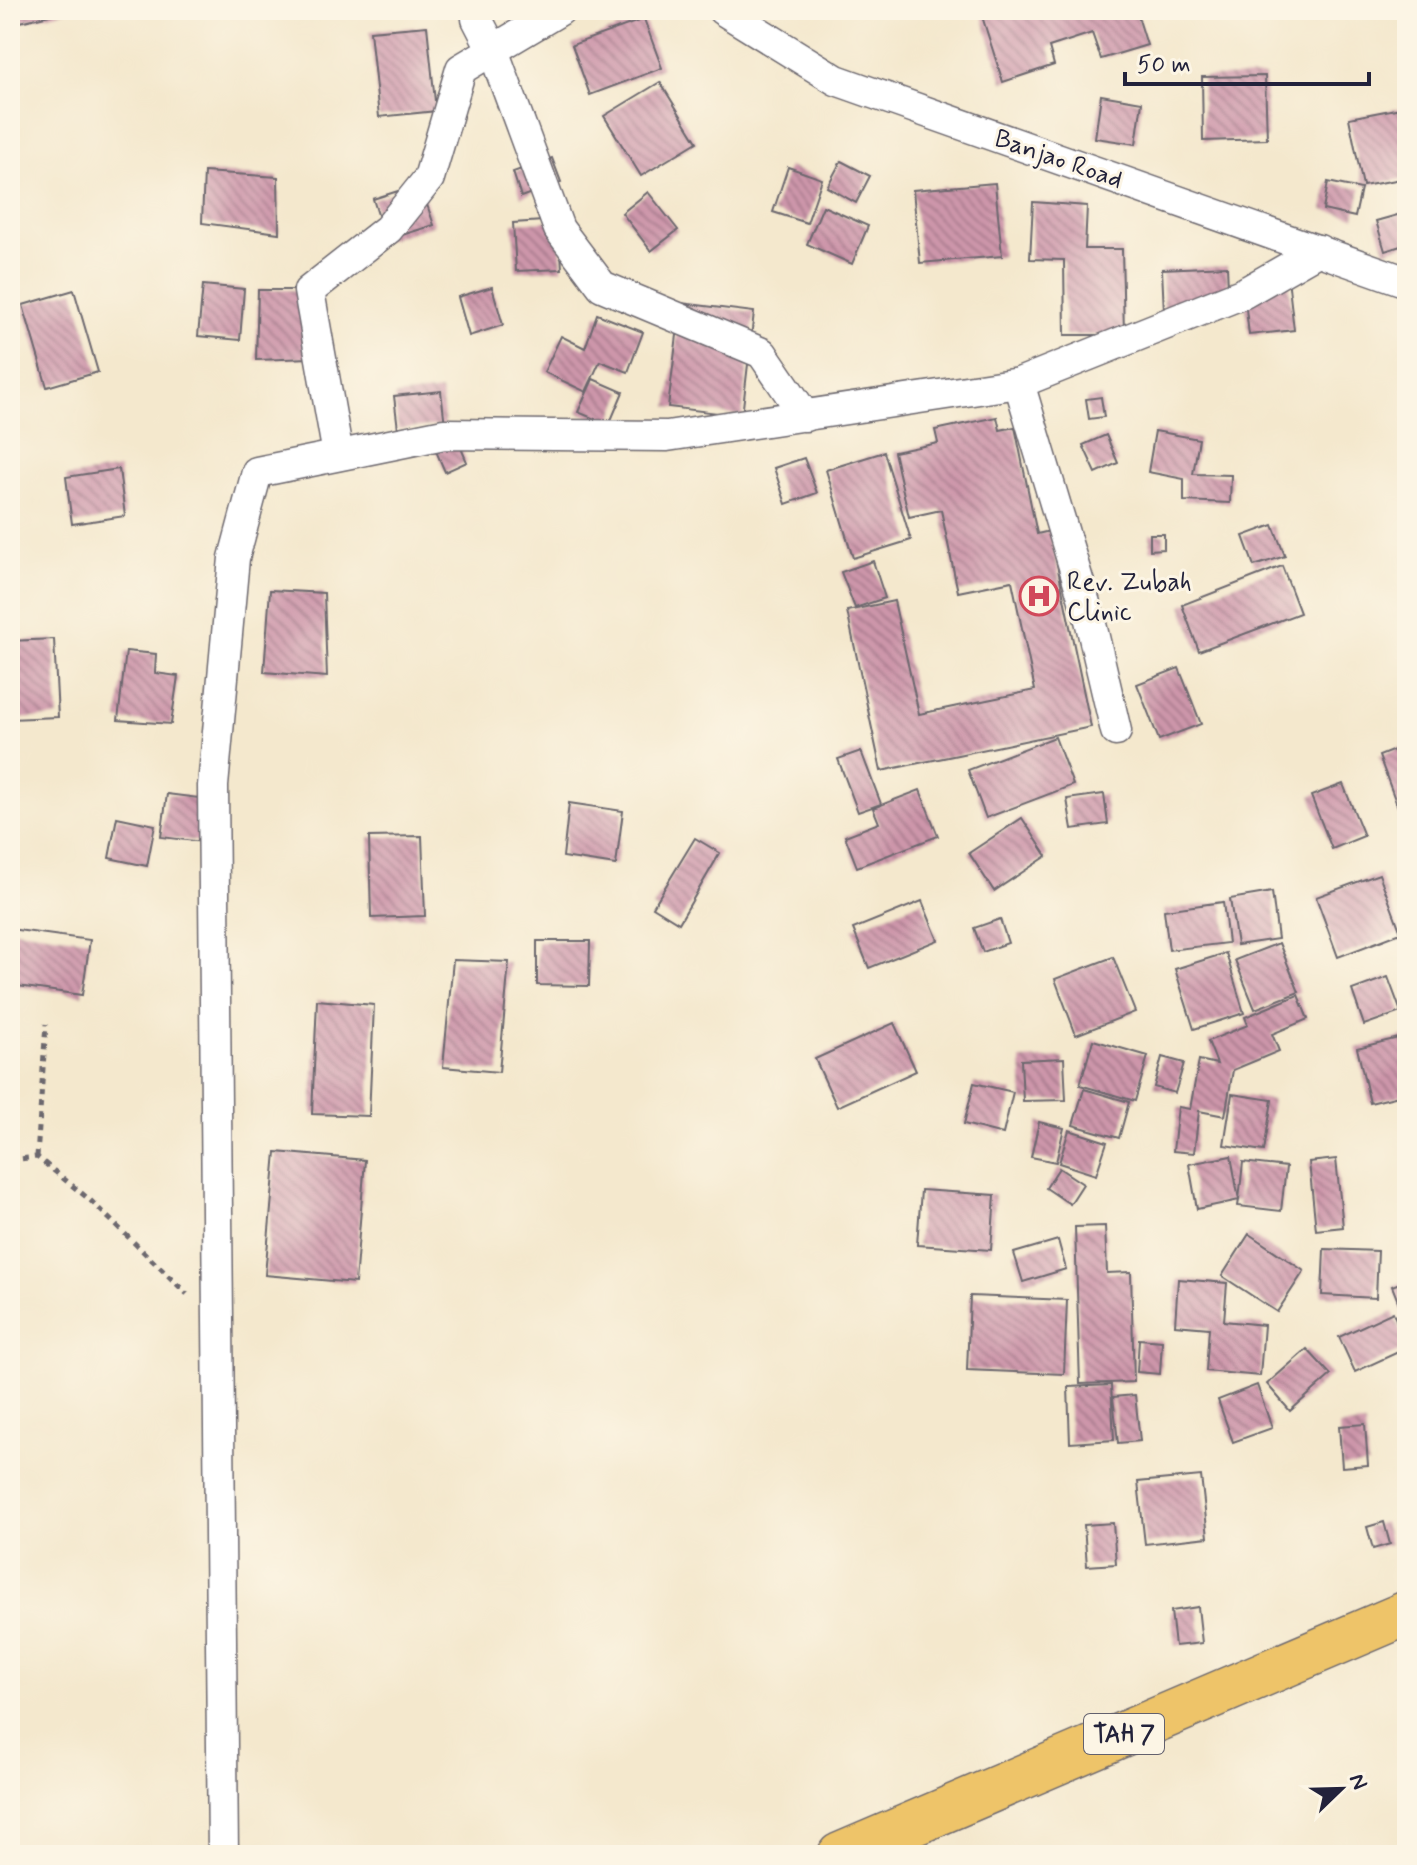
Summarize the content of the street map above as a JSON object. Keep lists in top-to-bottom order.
{
  "streets": {
    "highway": ["TAH 7"],
    "street": ["Banjao Road"]
  },
  "places": {
    "hospital": ["Rev. Zubah Clinic"]
  },
  "scale_bar": "50 m",
  "north": "top right"
}
